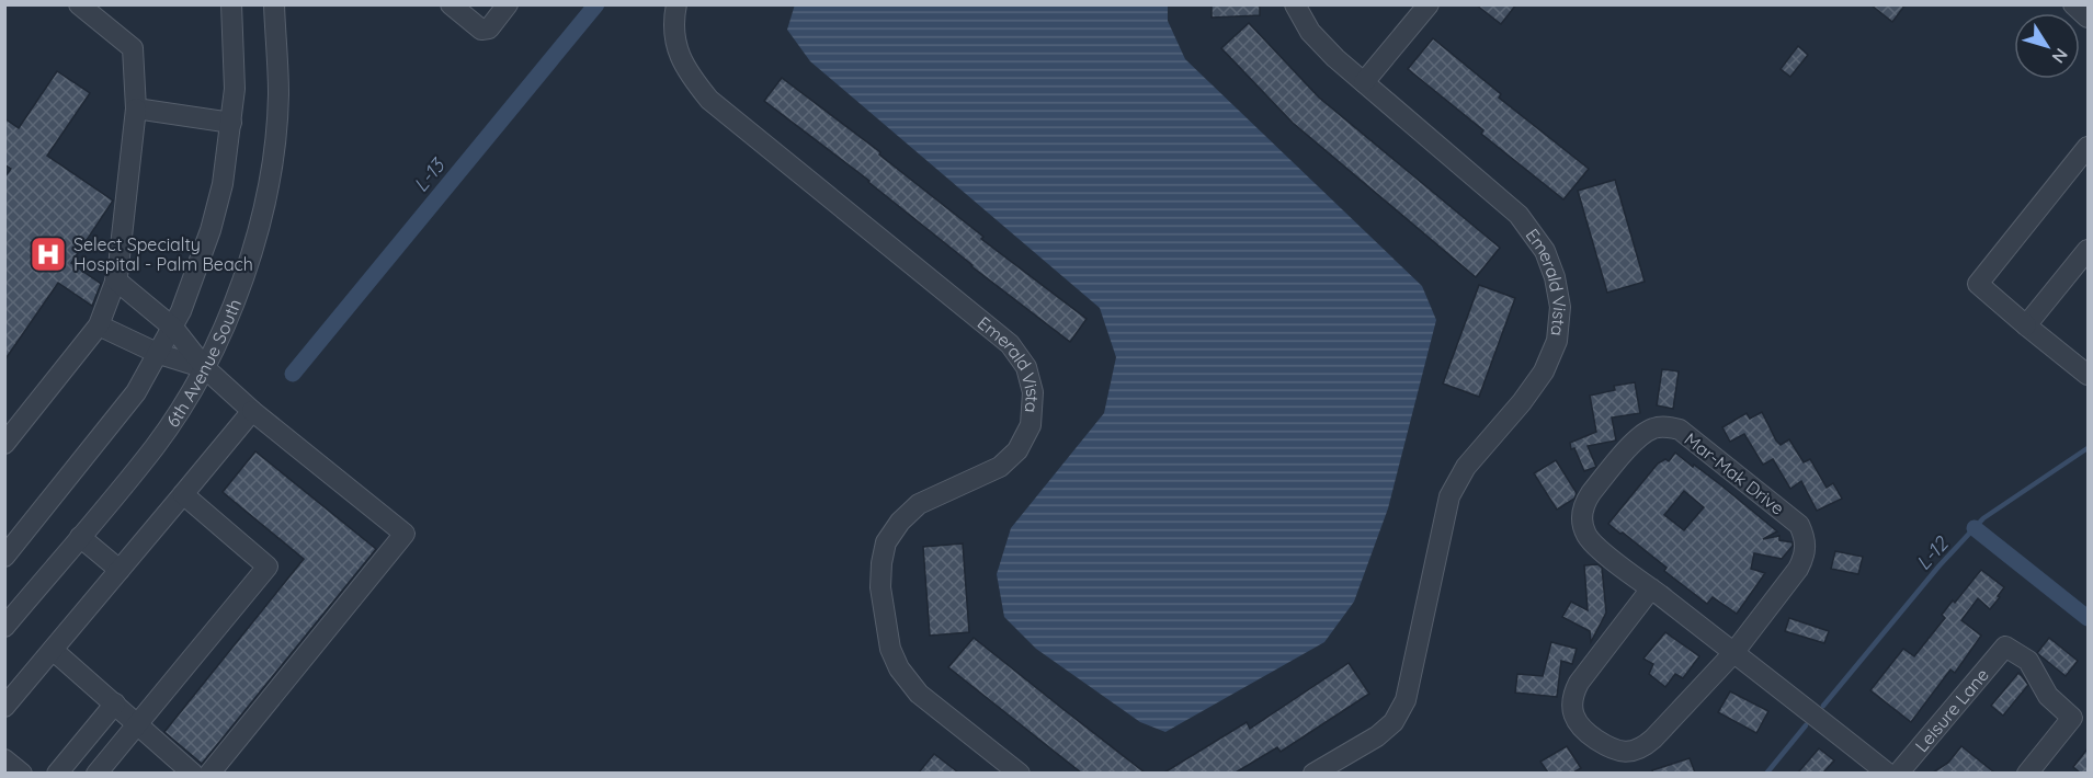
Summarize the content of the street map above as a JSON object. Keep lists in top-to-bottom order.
{
  "streets": {
    "street": [
      "Emerald Vista",
      "6th Avenue South",
      "Mar-Mak Drive",
      "Leisure Lane"
    ]
  },
  "water": ["L-13", "L-12"],
  "places": {
    "hospital": ["Select Specialty Hospital - Palm Beach"]
  },
  "north": "bottom right"
}
